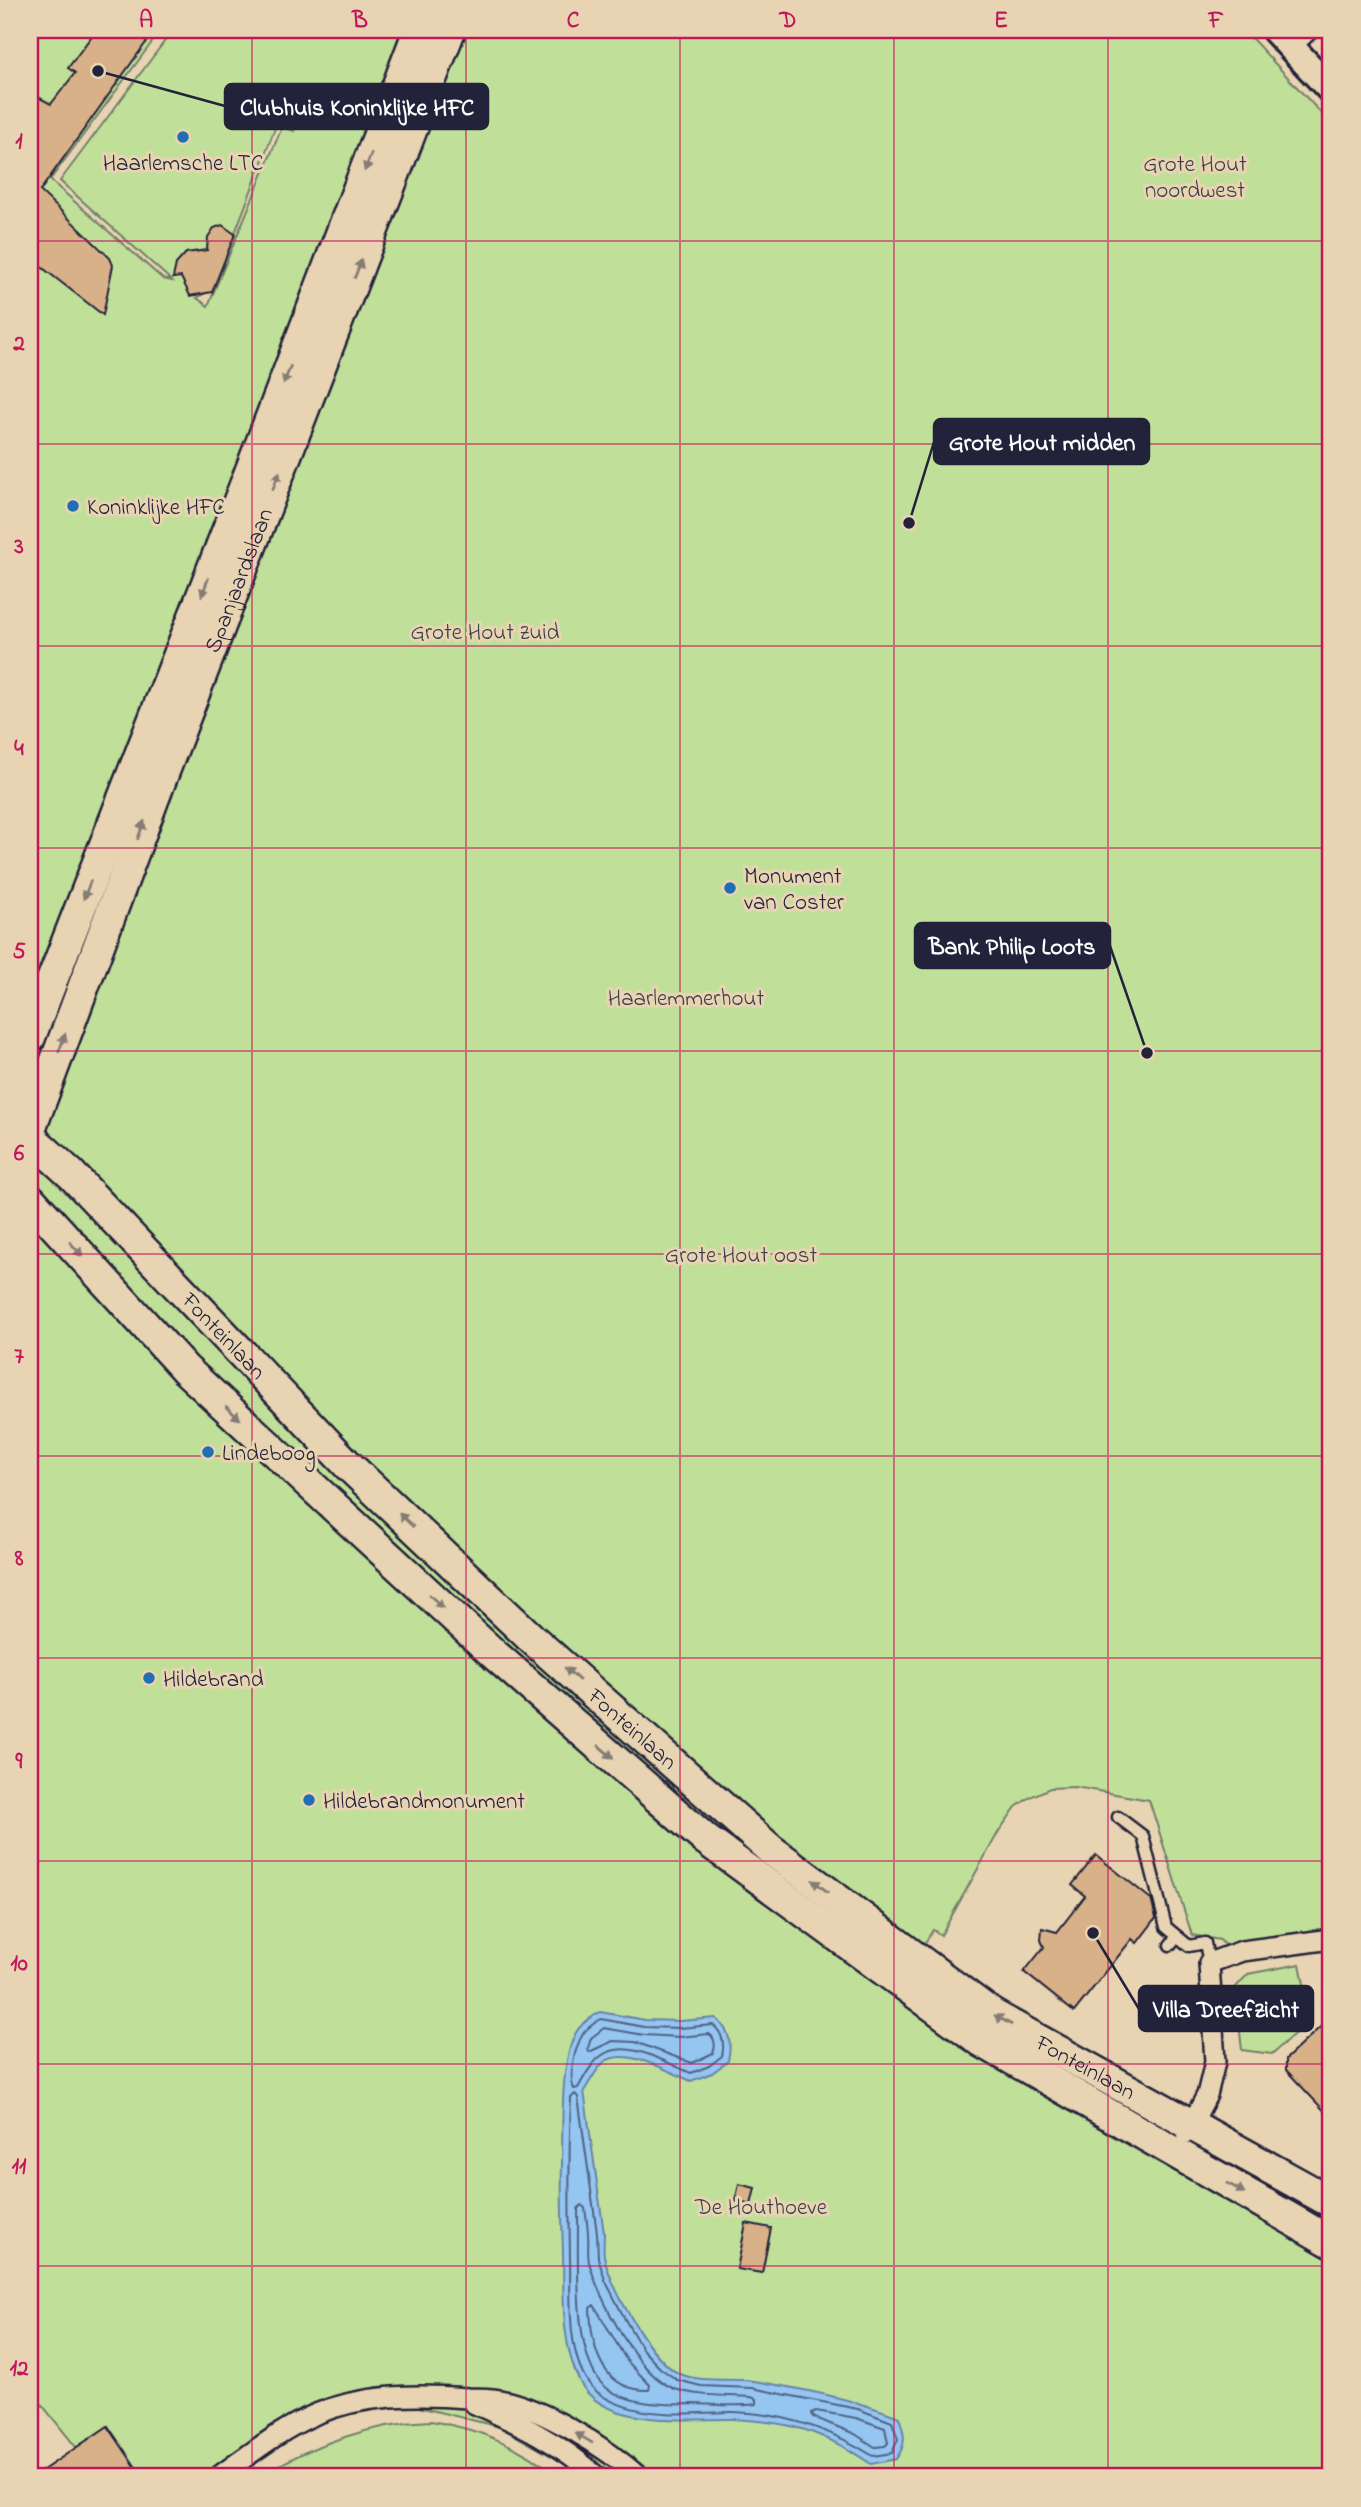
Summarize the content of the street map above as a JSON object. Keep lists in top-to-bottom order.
{
  "streets": {
    "main road": ["Spanjaardslaan", "Fonteinlaan"]
  },
  "parks": [
    "Grote Hout noordwest",
    "Grote Hout zuid",
    "Haarlemmerhout",
    "Grote Hout oost",
    "De Houthoeve"
  ],
  "places": [
    "Clubhuis Koninklijke HFC",
    "Haarlemsche LTC",
    "Koninklijke HFC",
    "Grote Hout midden",
    "Monument van Coster",
    "Bank Philip Loots",
    "Lindeboog",
    "Hildebrand",
    "Hildebrandmonument",
    "Villa Dreefzicht"
  ],
  "grid": {
    "columns": [
      "A",
      "B",
      "C",
      "D",
      "E",
      "F"
    ],
    "rows": [
      "1",
      "2",
      "3",
      "4",
      "5",
      "6",
      "7",
      "8",
      "9",
      "10",
      "11",
      "12"
    ]
  }
}
